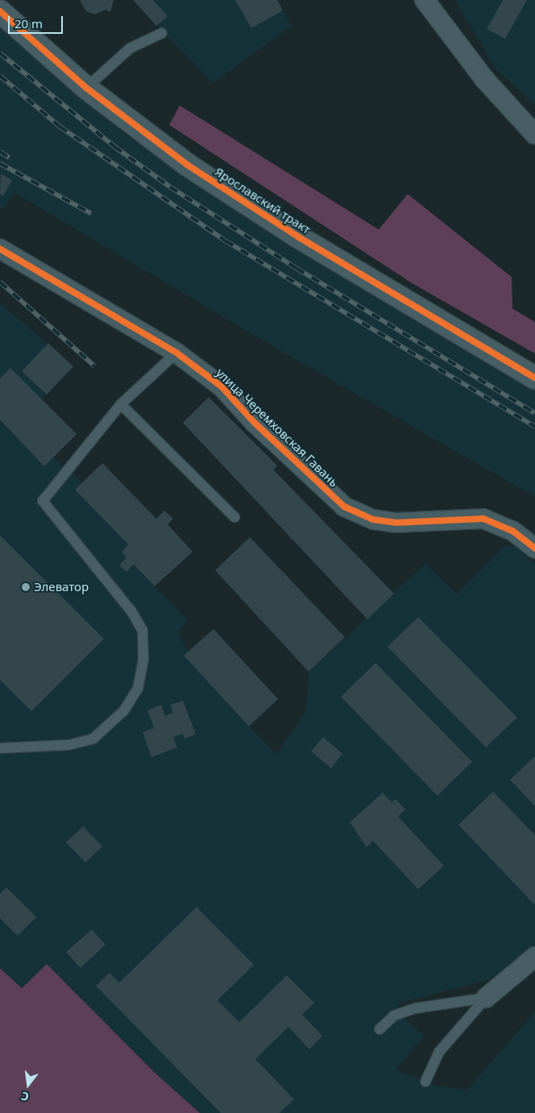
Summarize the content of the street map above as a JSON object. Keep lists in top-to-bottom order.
{
  "streets": {
    "street": ["Ярославский тракт", "улица Черемховская Гавань"]
  },
  "places": ["Элеватор"],
  "scale_bar": "20 m",
  "north": "bottom"
}
